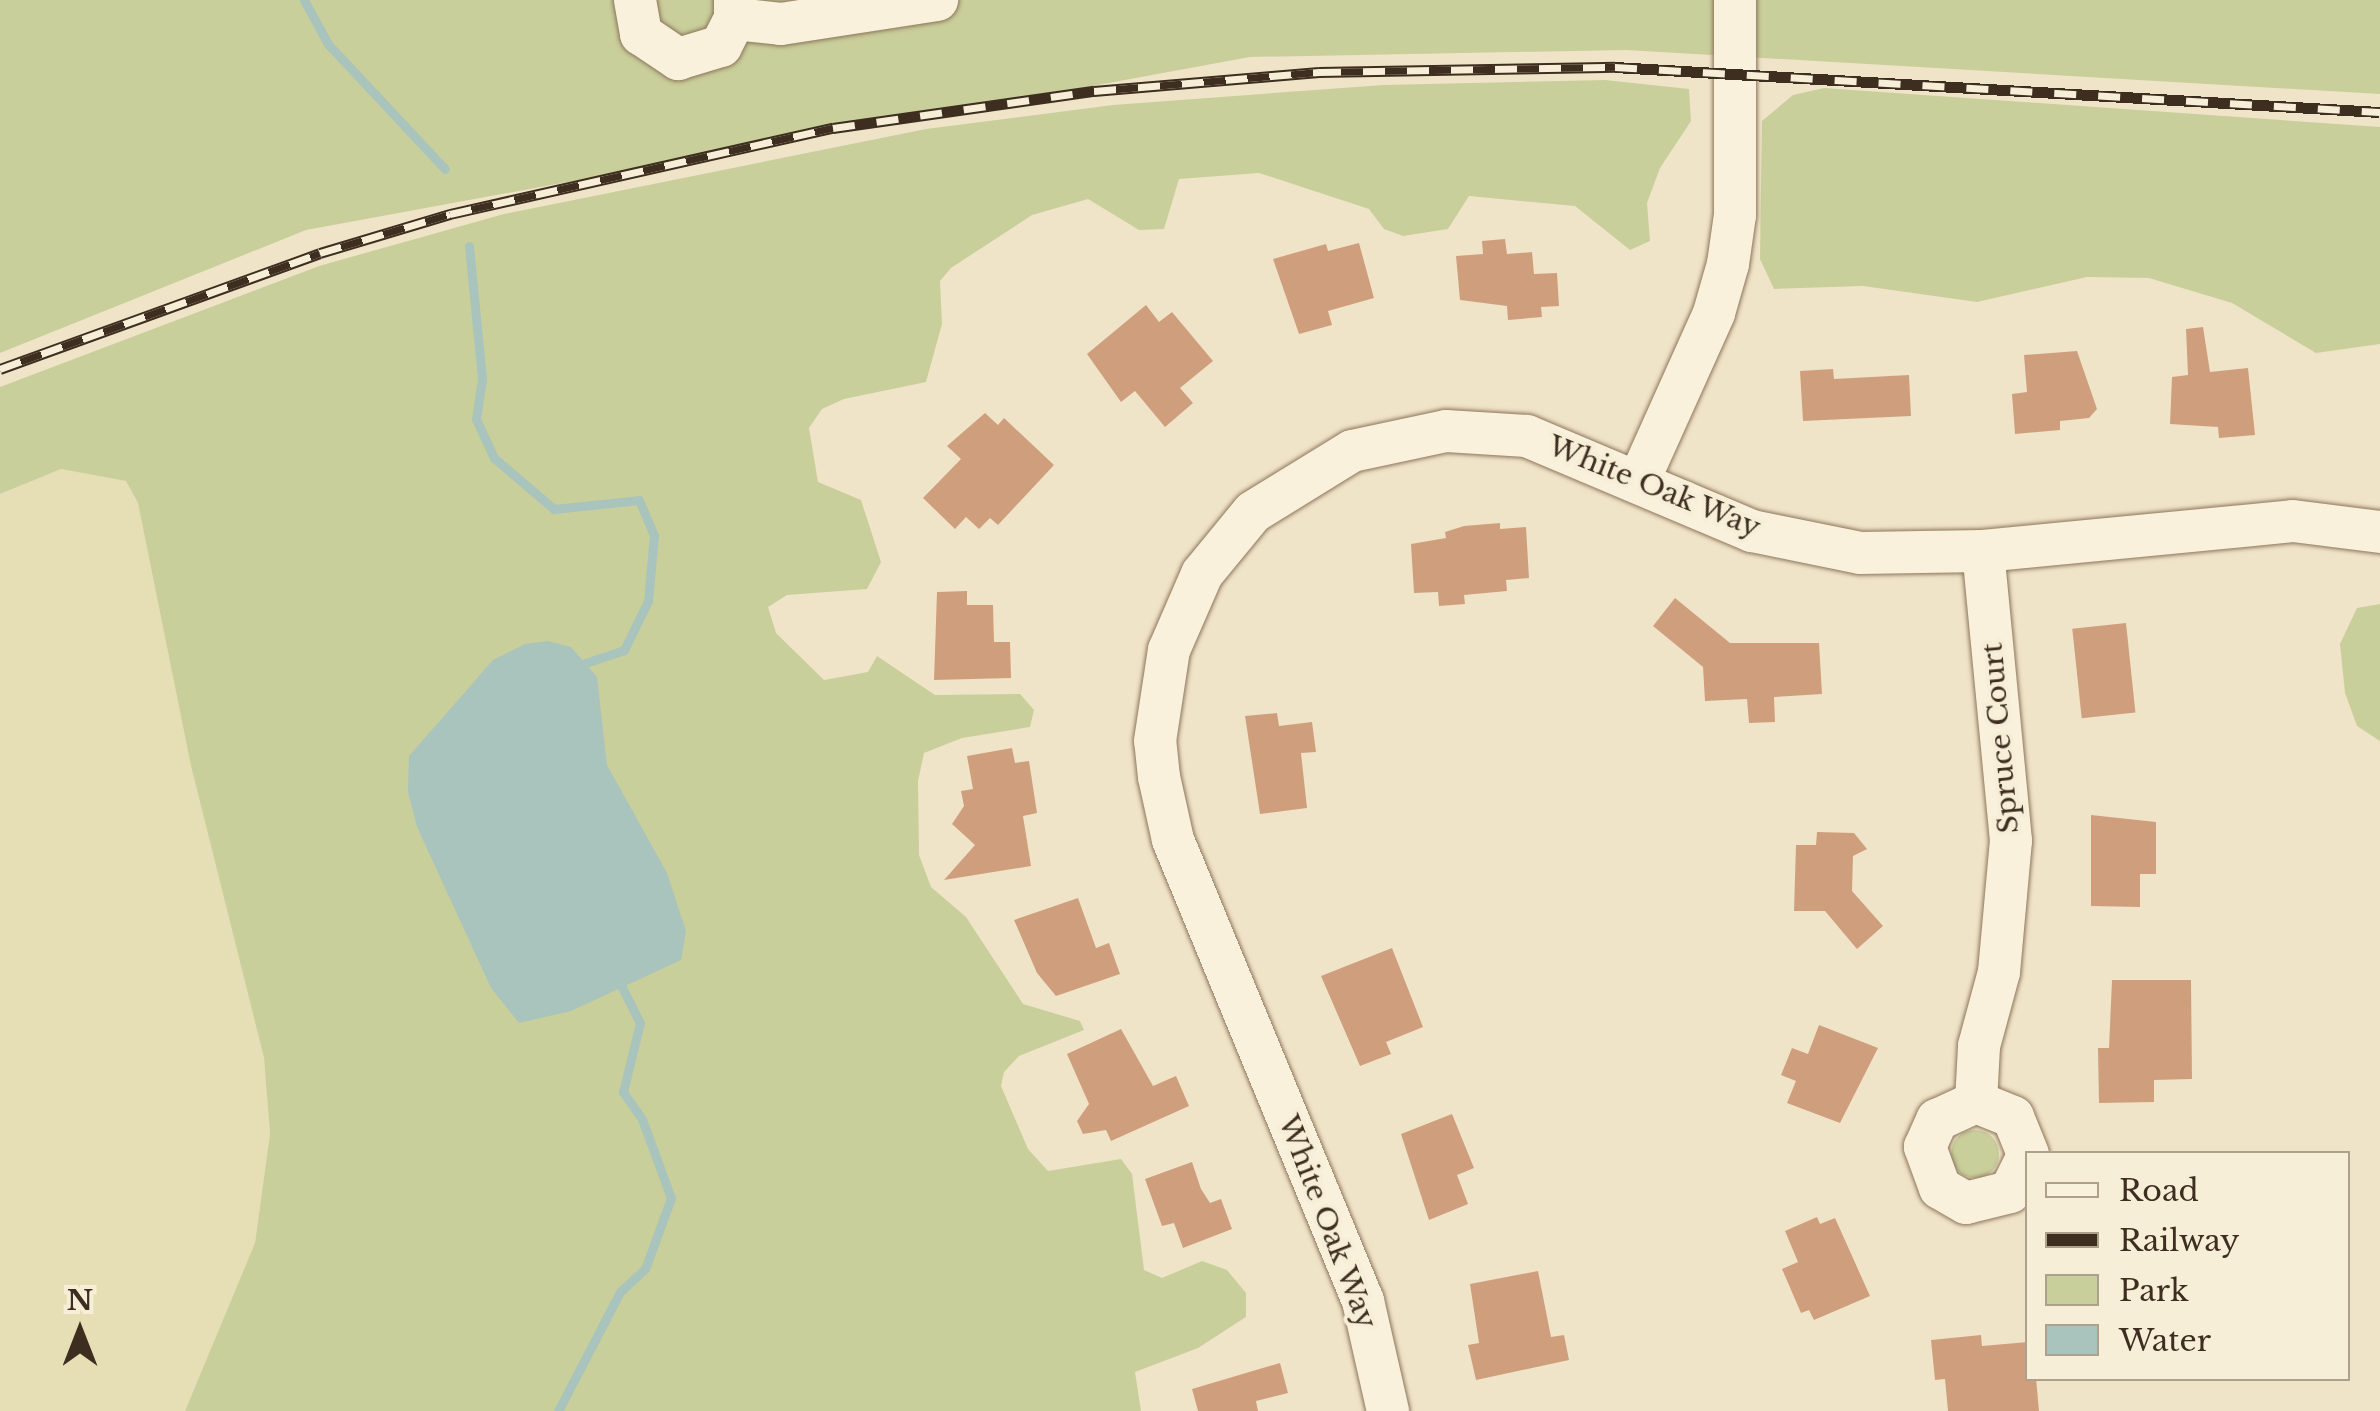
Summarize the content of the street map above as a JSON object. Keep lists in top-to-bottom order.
{
  "streets": {
    "street": ["White Oak Way", "Spruce Court"]
  },
  "crossings": [
    ["White Oak Way", "Spruce Court"]
  ],
  "legend": [
    "Road",
    "Railway",
    "Park",
    "Water"
  ],
  "north": "top"
}
